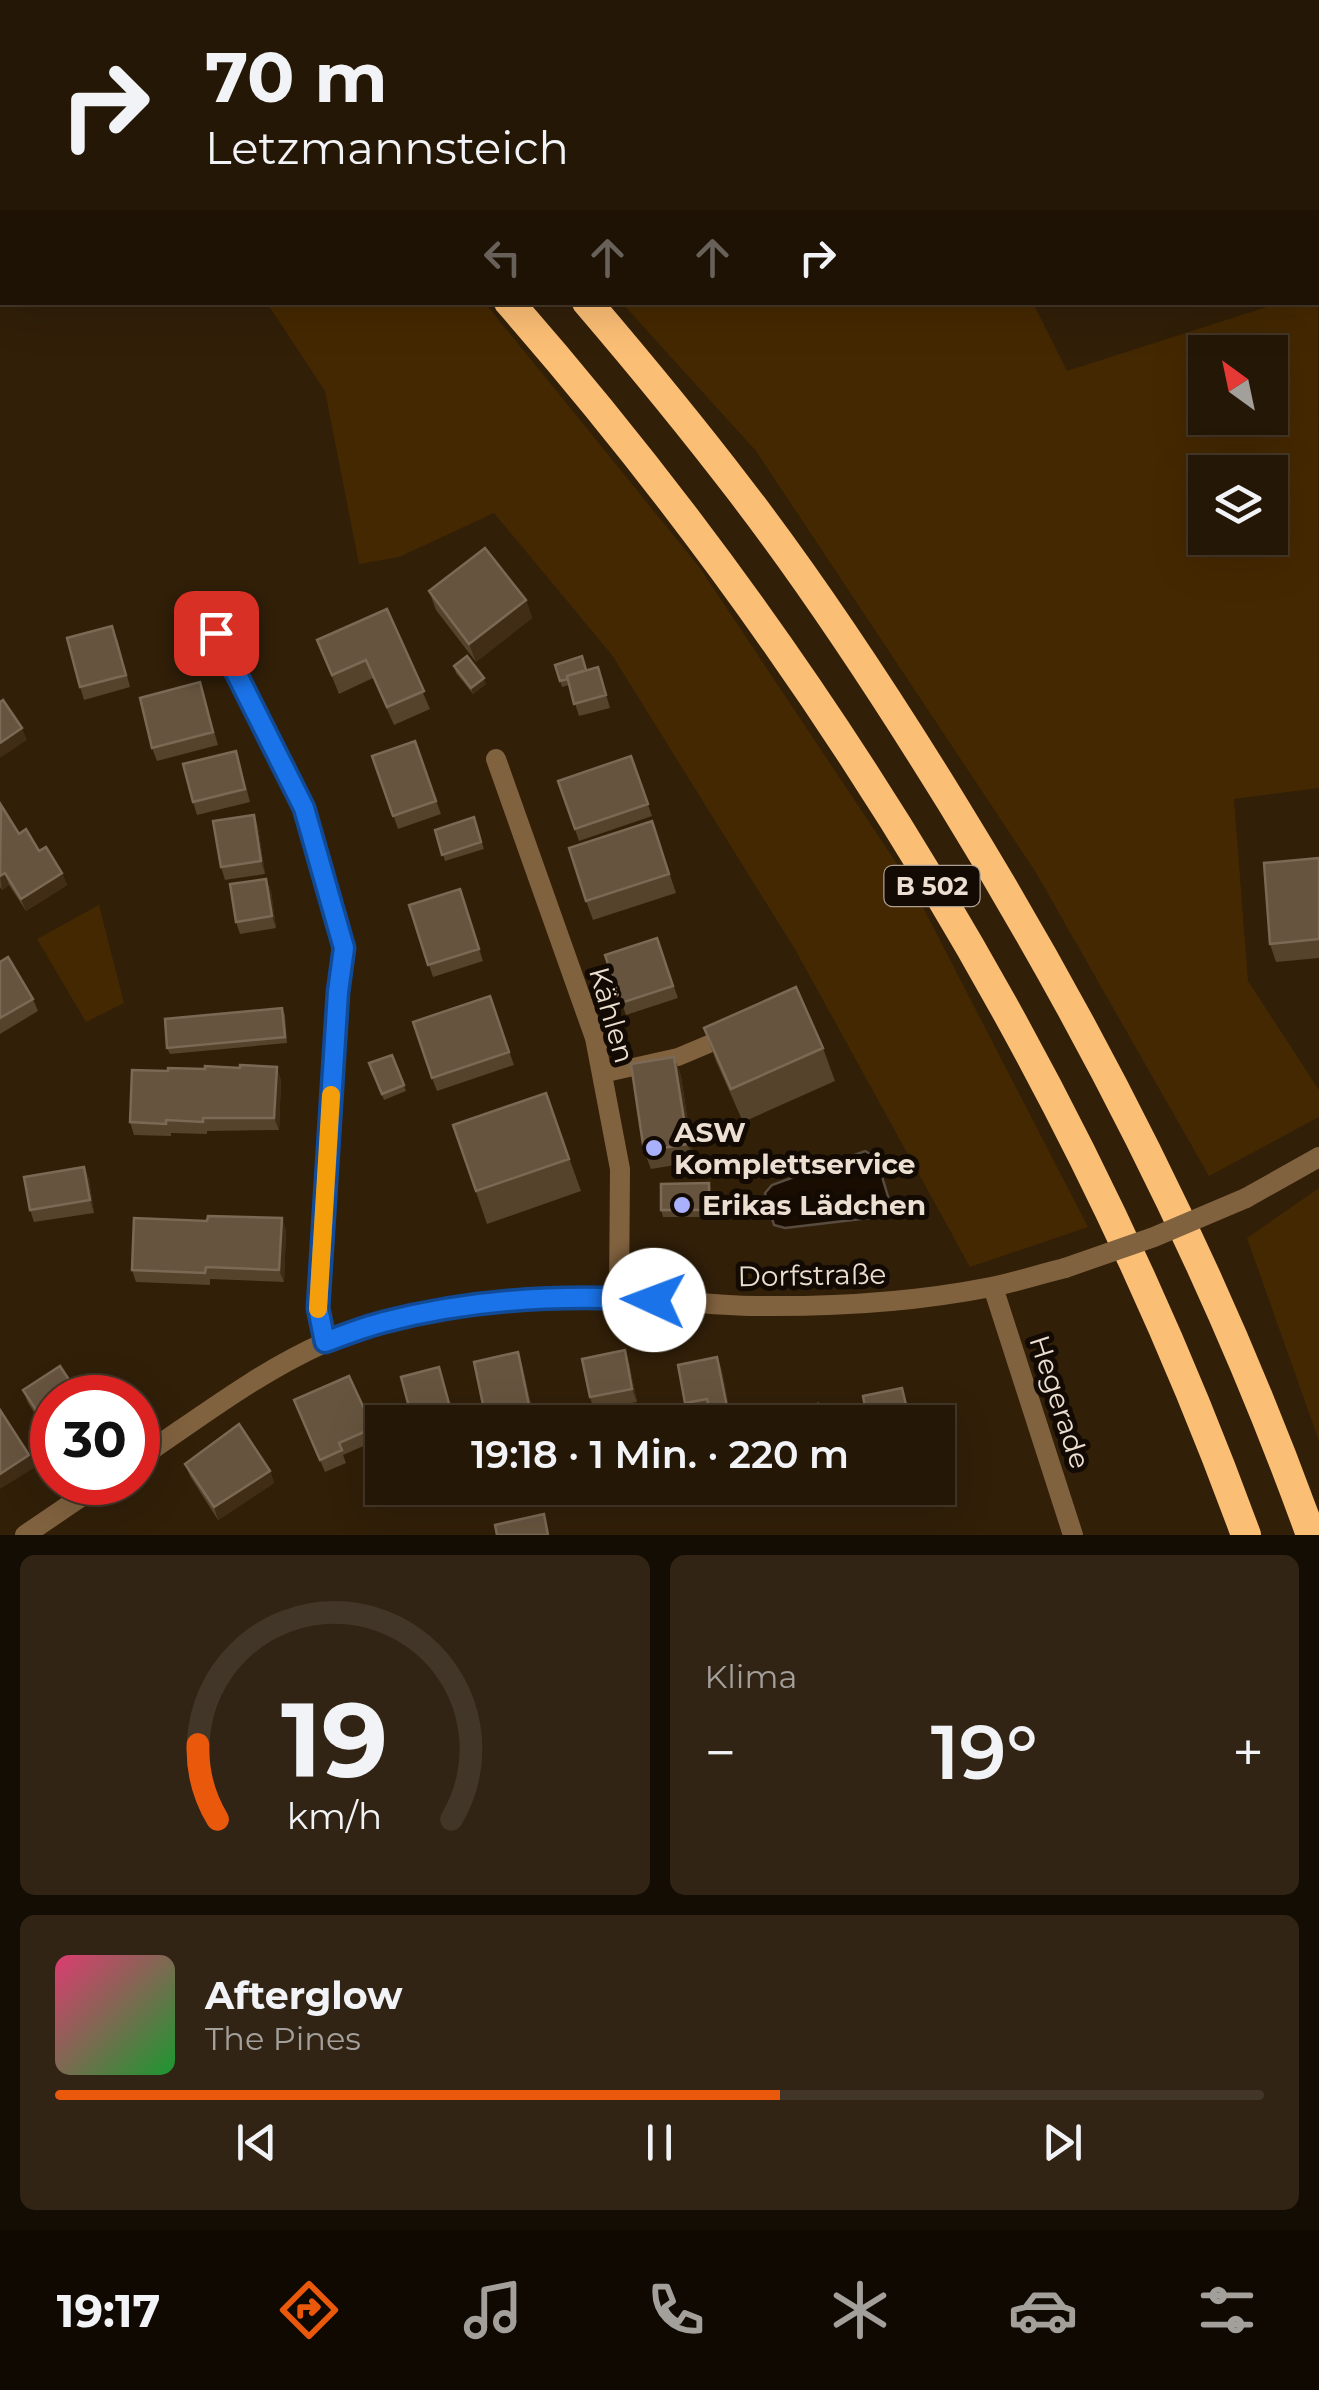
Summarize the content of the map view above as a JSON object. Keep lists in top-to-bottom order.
{
  "streets": {
    "highway": ["B 502"],
    "street": ["Kählen", "Dorfstraße", "Hegerade"]
  },
  "crossings": [
    ["Kählen", "Dorfstraße"],
    ["Dorfstraße", "Hegerade"]
  ],
  "places": ["ASW Komplettservice", "Erikas Lädchen"],
  "north": "top left",
  "page": {
    "turn": ["70 m", "Letzmannsteich"],
    "limit": "30",
    "trip": "19:18 · 1 Min. · 220 m",
    "tile": "Klima",
    "heat": ["−", "19°", "+"],
    "song": ["Afterglow", "The Pines"],
    "tabs": "19:17",
    "gauge": ["19", "km/h"]
  }
}
